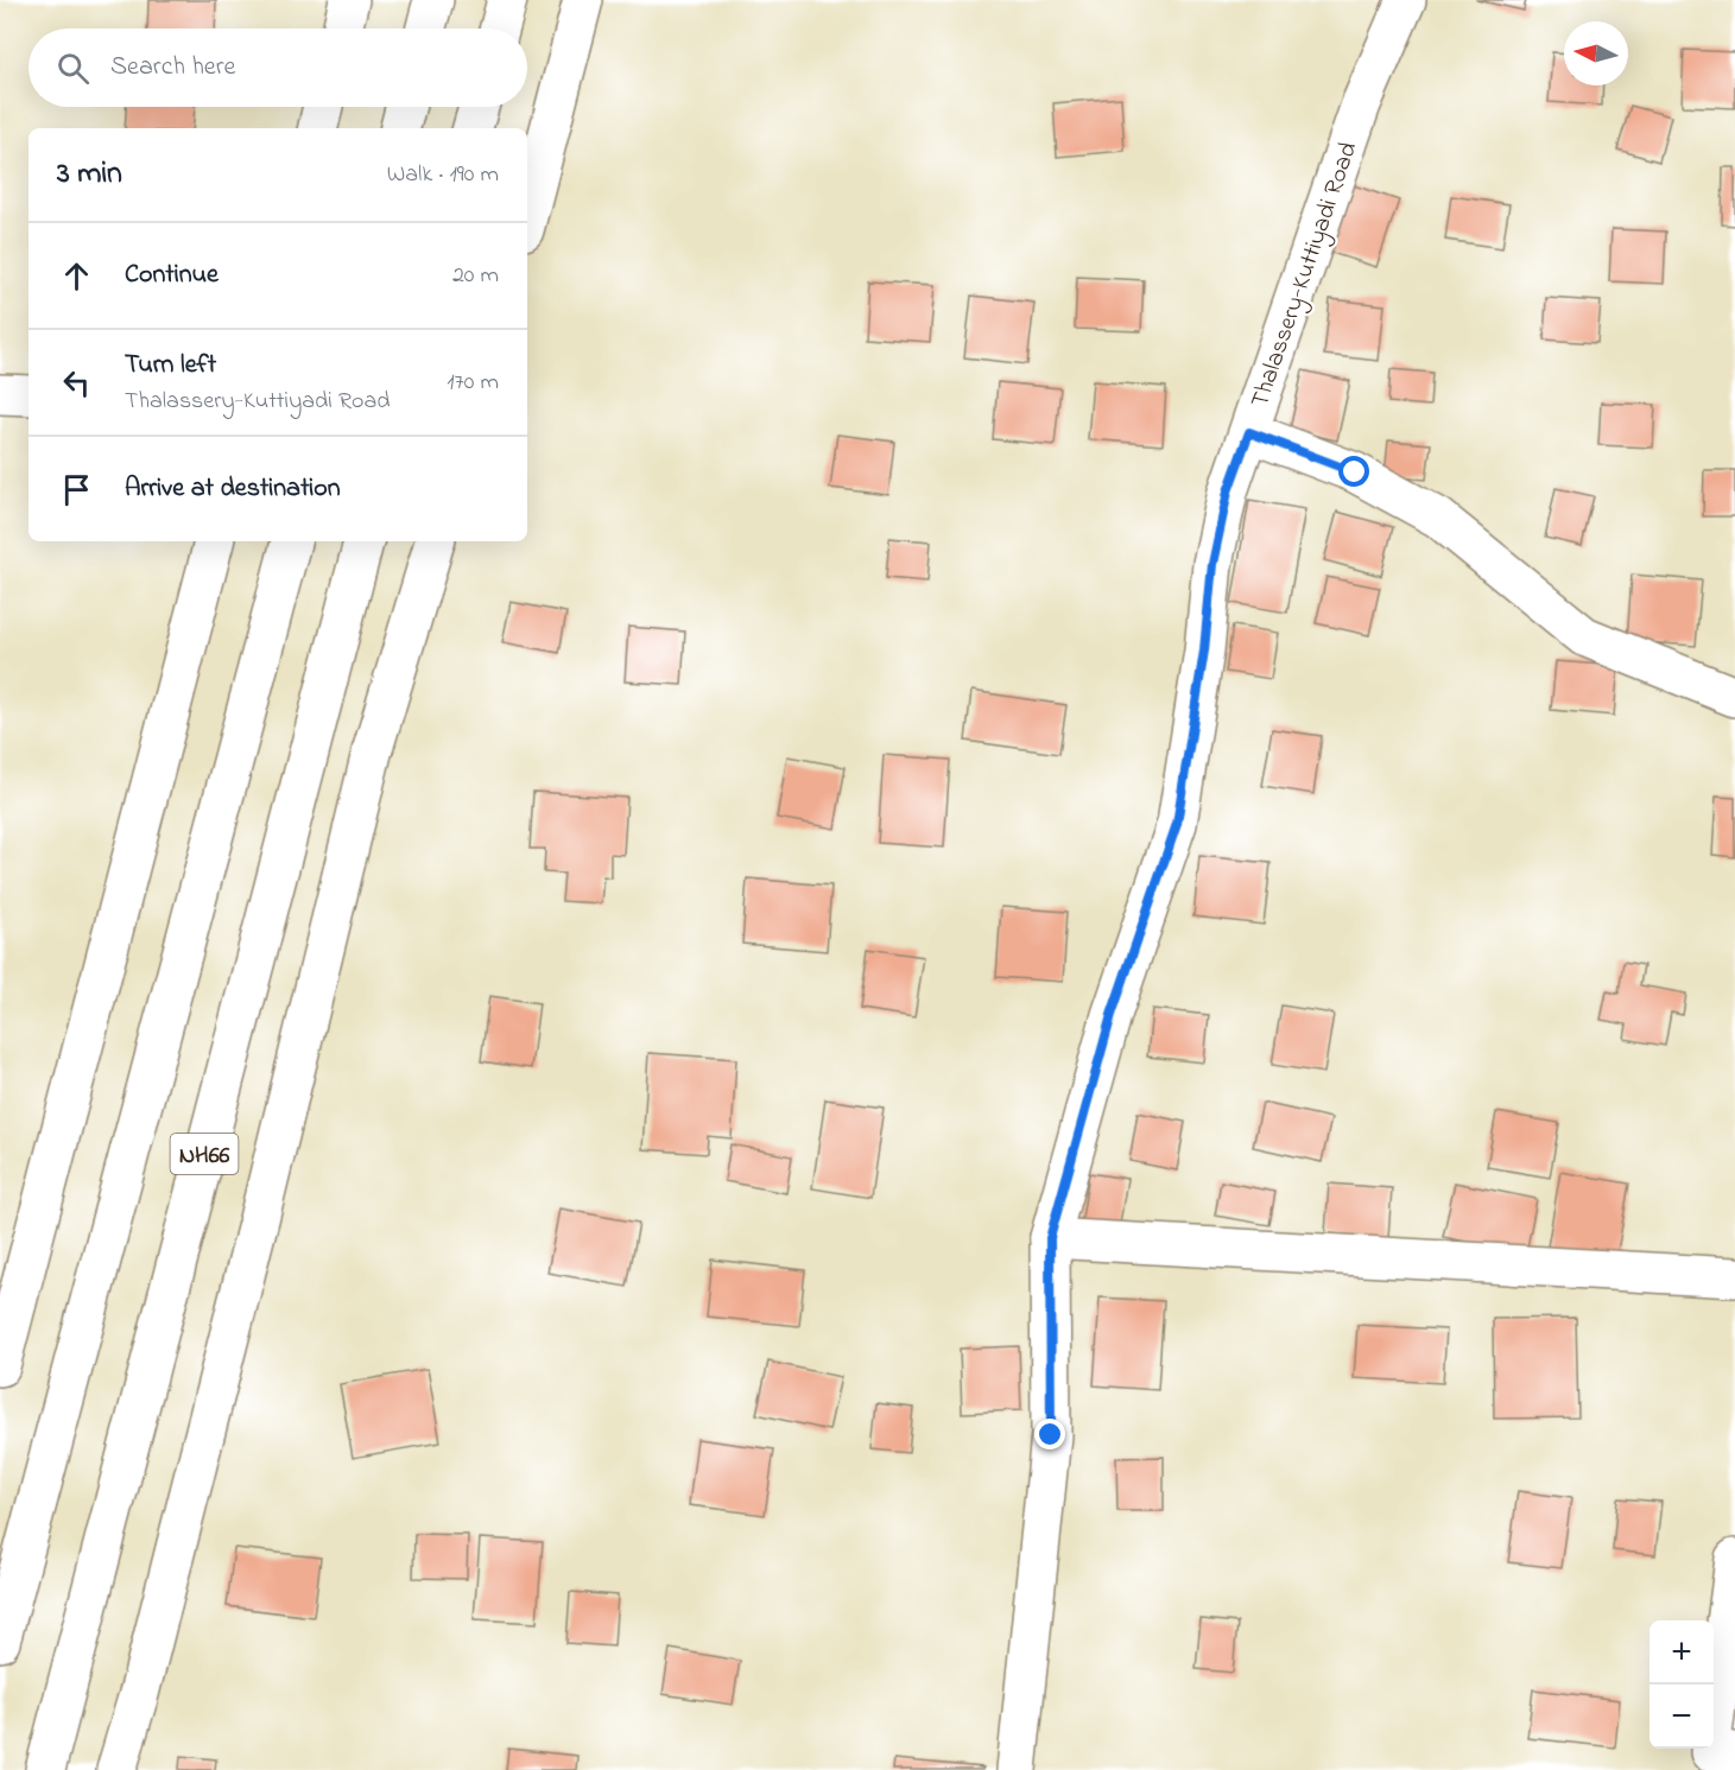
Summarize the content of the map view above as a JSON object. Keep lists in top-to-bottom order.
{
  "streets": {
    "main road": ["Thalassery-Kuttiyadi Road", "NH66"]
  },
  "north": "left",
  "page": {
    "search": "Search here",
    "heading": ["3 min", "Walk · 190 m"],
    "list": [
      ["Continue", "20 m"],
      ["Turn left", "Thalassery-Kuttiyadi Road", "170 m"],
      "Arrive at destination"
    ],
    "map_buttons": ["+", "−"]
  }
}
